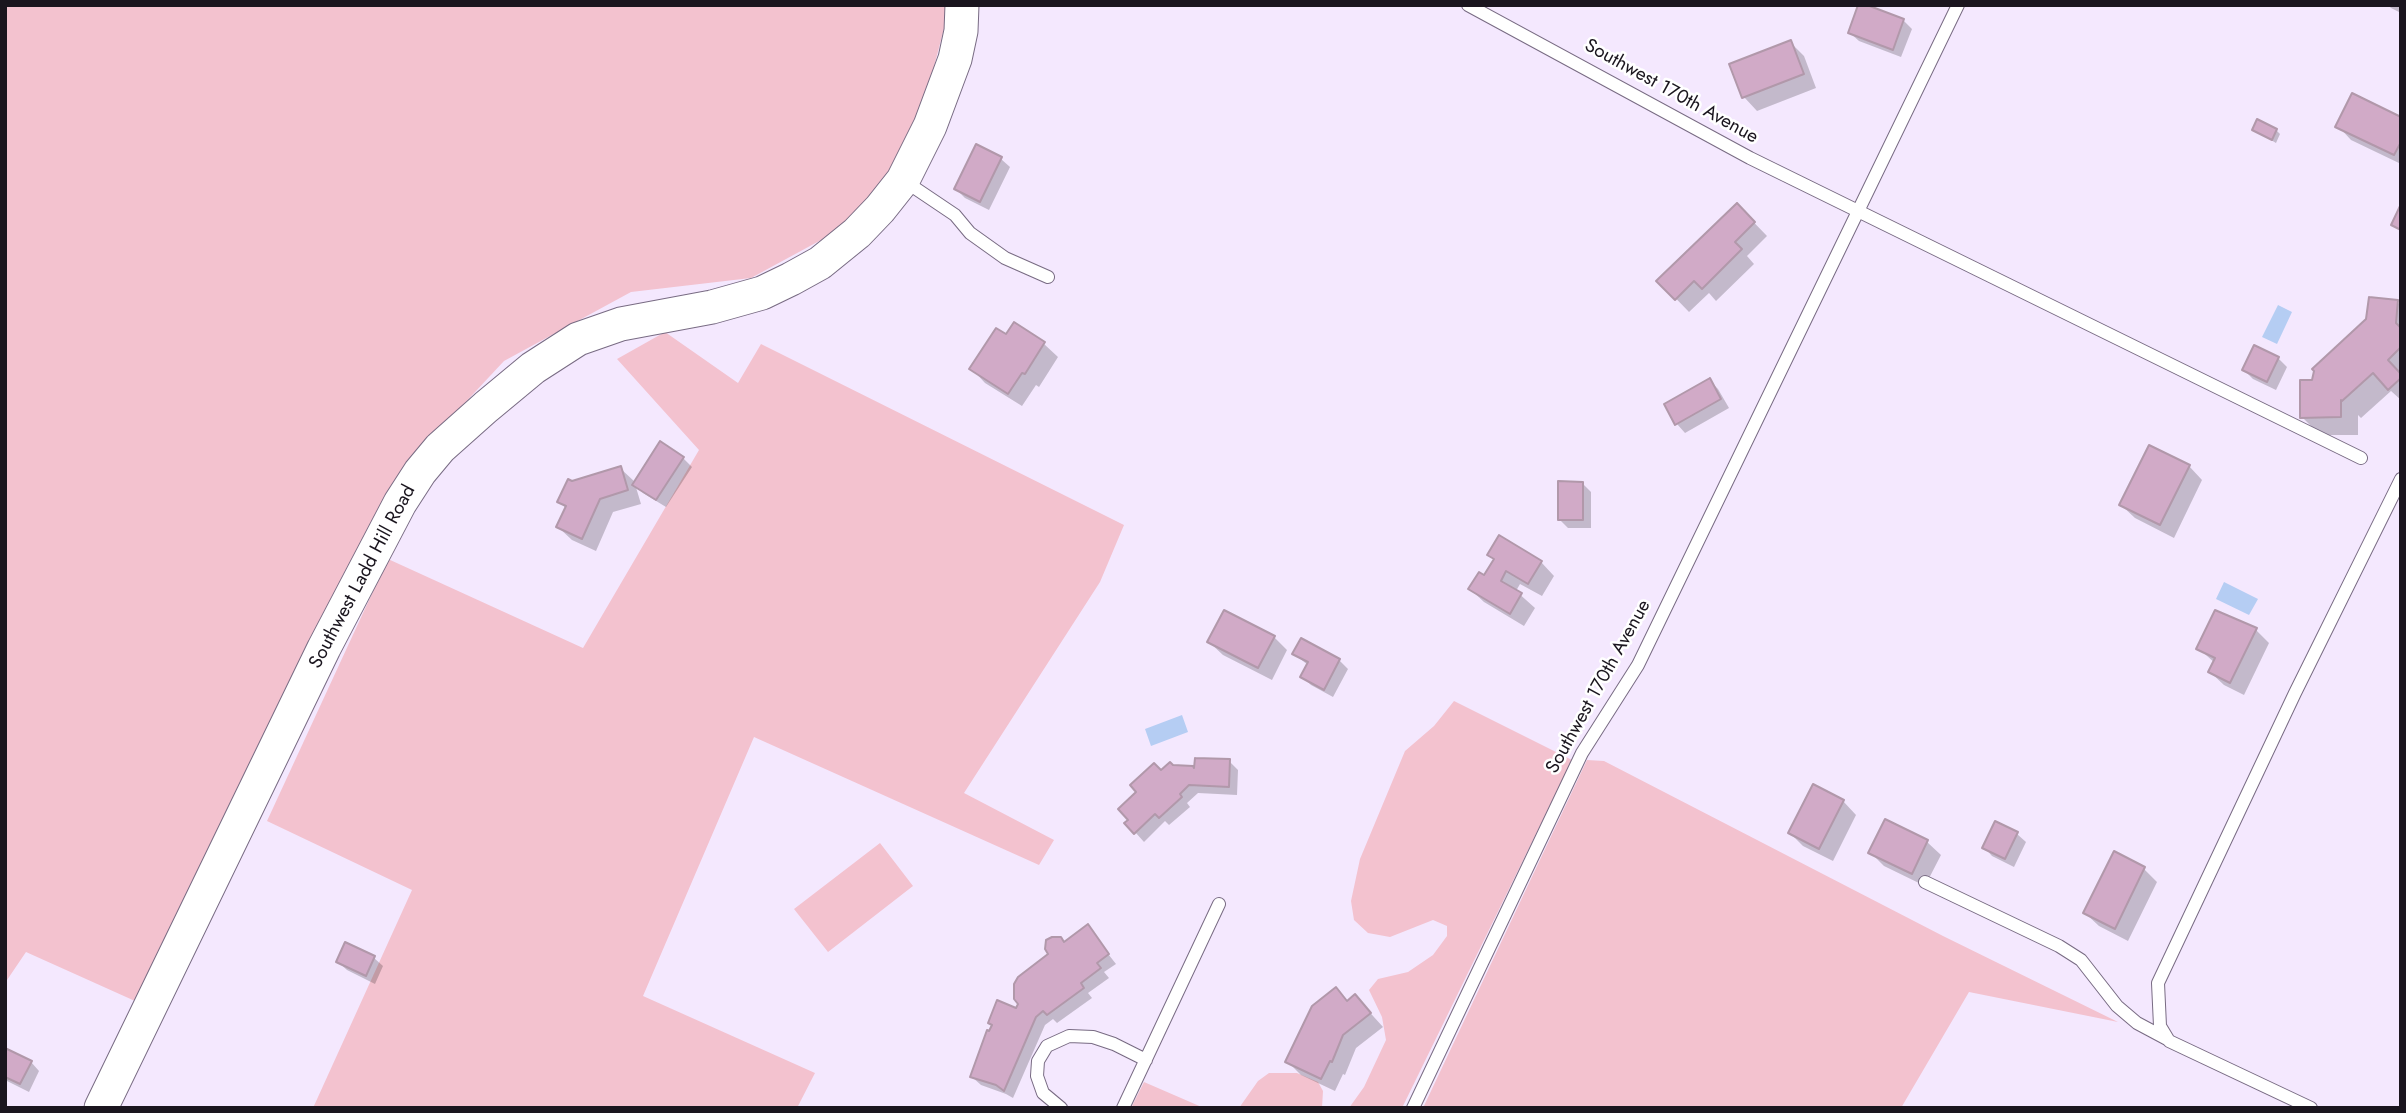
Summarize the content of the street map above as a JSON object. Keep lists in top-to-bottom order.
{
  "streets": {
    "street": ["Southwest Ladd Hill Road"],
    "lane": ["Southwest 170th Avenue"]
  }
}
